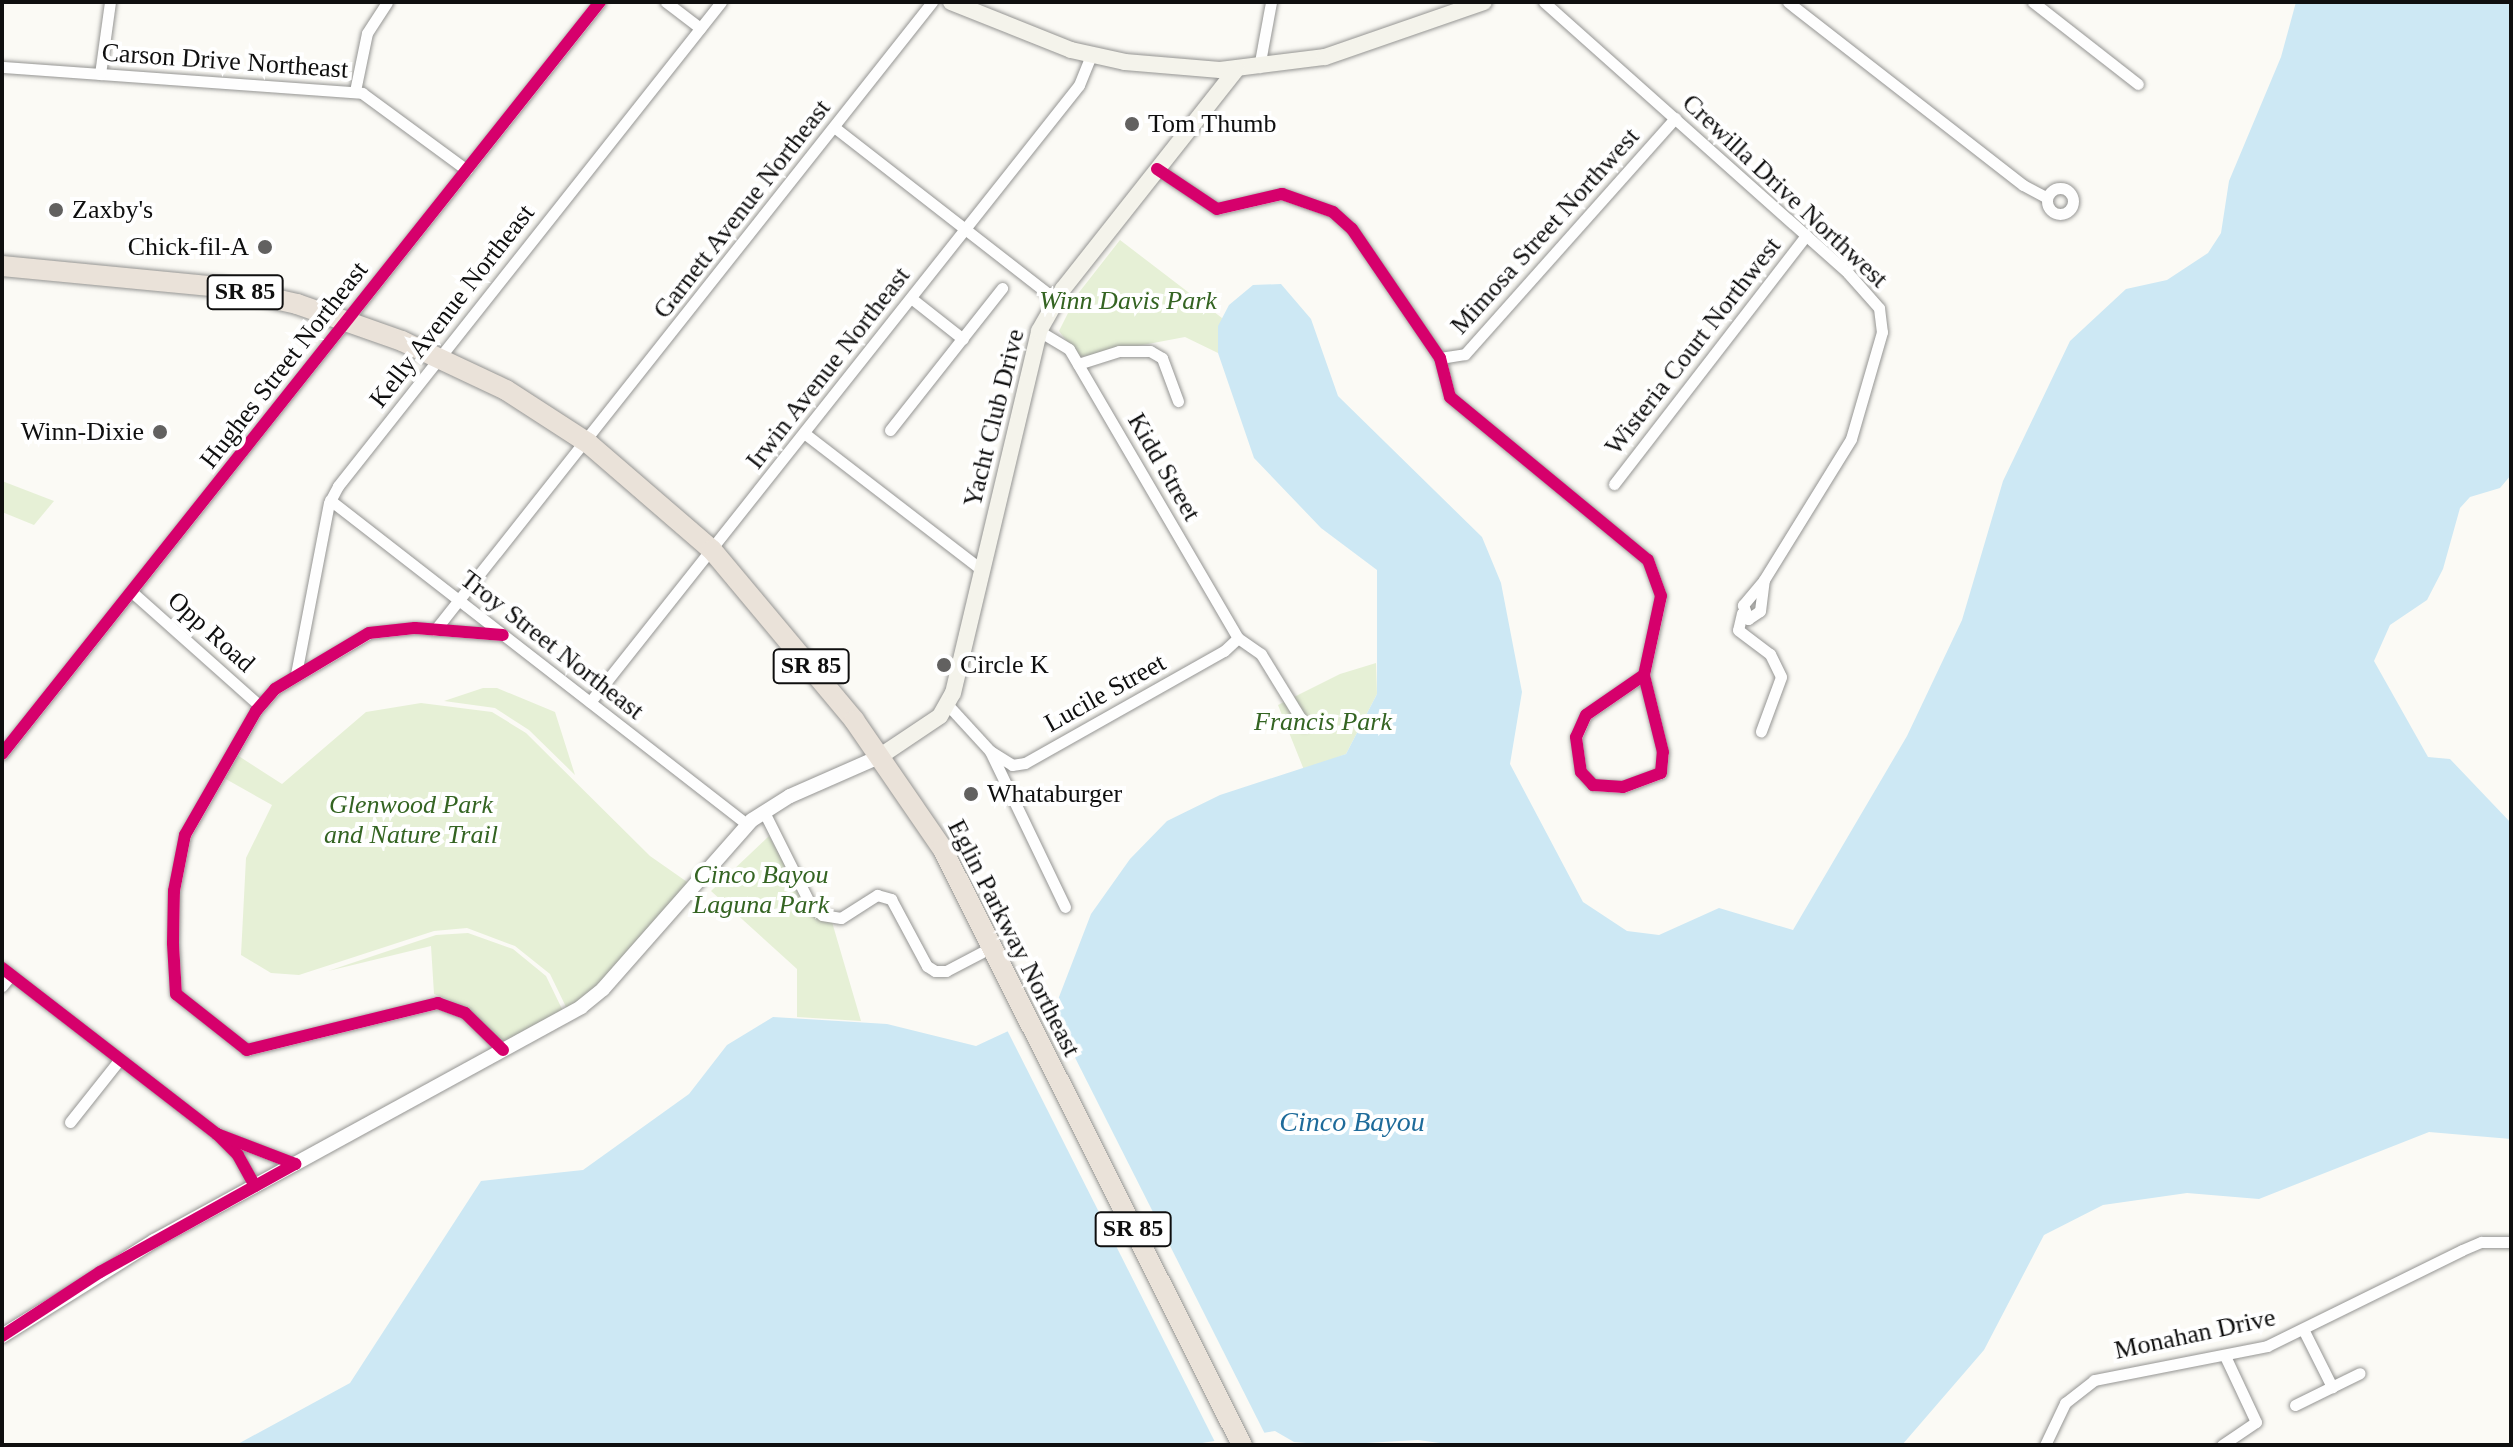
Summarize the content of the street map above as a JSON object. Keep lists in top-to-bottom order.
{
  "streets": {
    "highway": ["SR 85", "Eglin Parkway Northeast"],
    "main road": ["Yacht Club Drive"],
    "street": [
      "Carson Drive Northeast",
      "Crewilla Drive Northwest",
      "Garnett Avenue Northeast",
      "Mimosa Street Northwest",
      "Kelly Avenue Northeast",
      "Wisteria Court Northwest",
      "Hughes Street Northeast",
      "Irwin Avenue Northeast",
      "Kidd Street",
      "Opp Road",
      "Troy Street Northeast",
      "Lucile Street",
      "Monahan Drive"
    ]
  },
  "crossings": [
    ["Carson Drive Northeast", "Hughes Street Northeast"],
    ["Crewilla Drive Northwest", "Mimosa Street Northwest"],
    ["Crewilla Drive Northwest", "Wisteria Court Northwest"],
    ["Garnett Avenue Northeast", "Troy Street Northeast"],
    ["Garnett Avenue Northeast", "Eglin Parkway Northeast"],
    ["Kelly Avenue Northeast", "Troy Street Northeast"],
    ["Kelly Avenue Northeast", "Eglin Parkway Northeast"],
    ["Hughes Street Northeast", "Opp Road"],
    ["Hughes Street Northeast", "Eglin Parkway Northeast"],
    ["Irwin Avenue Northeast", "Troy Street Northeast"],
    ["Irwin Avenue Northeast", "Eglin Parkway Northeast"],
    ["Yacht Club Drive", "Kidd Street"],
    ["Kidd Street", "Lucile Street"]
  ],
  "water": ["Cinco Bayou"],
  "parks": [
    "Winn Davis Park",
    "Francis Park",
    "Glenwood Park and Nature Trail",
    "Cinco Bayou Laguna Park"
  ],
  "places": [
    "Tom Thumb",
    "Zaxby's",
    "Chick-fil-A",
    "Winn-Dixie",
    "Circle K",
    "Whataburger"
  ]
}
